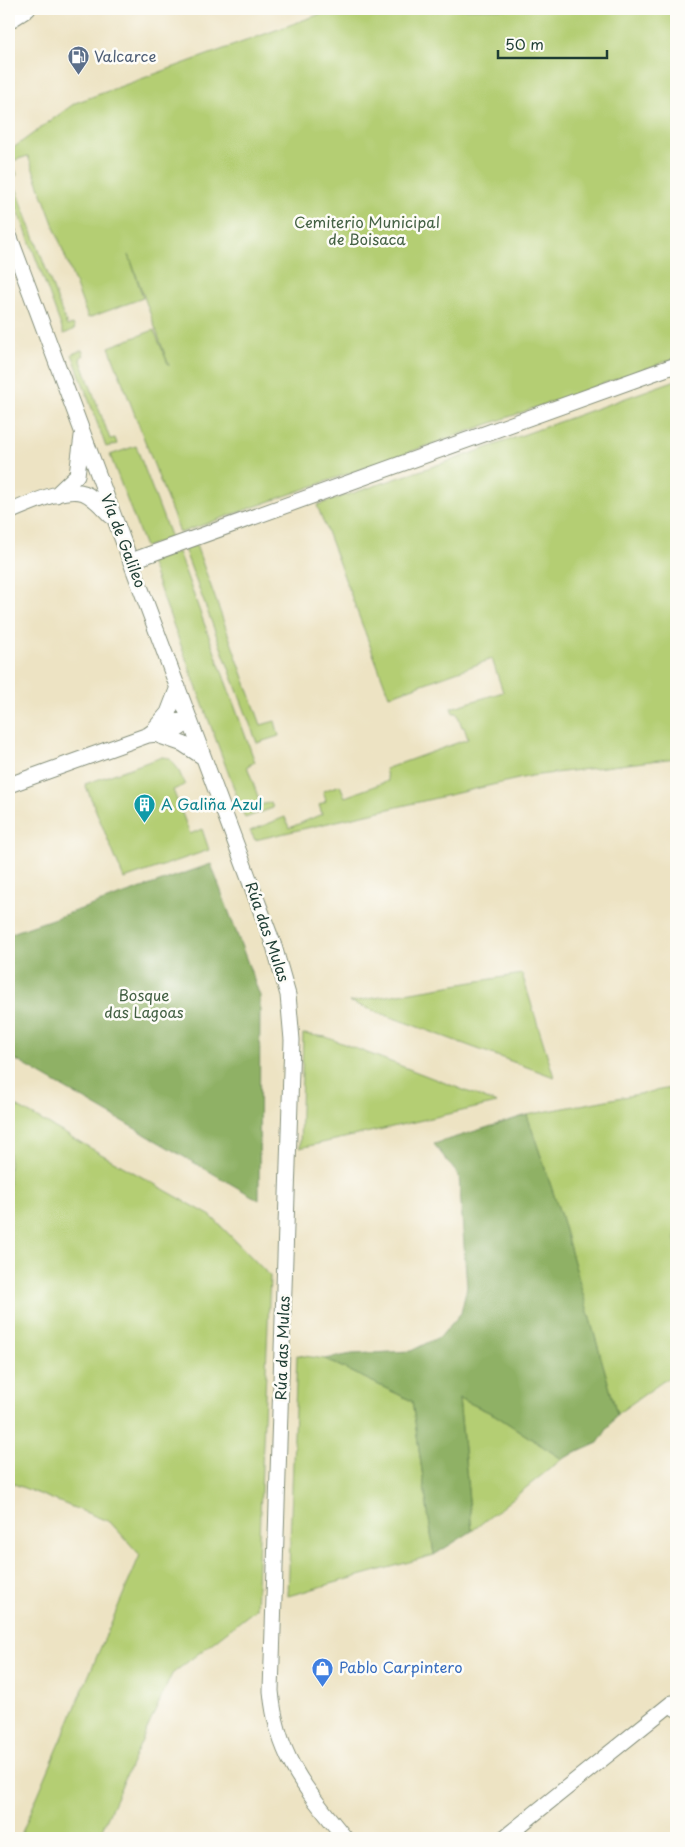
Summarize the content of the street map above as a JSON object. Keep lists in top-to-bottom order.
{
  "streets": {
    "street": ["Vía de Galileo", "Rúa das Mulas"]
  },
  "crossings": [
    ["Vía de Galileo", "Rúa das Mulas"]
  ],
  "parks": ["Cemiterio Municipal de Boisaca", "Bosque das Lagoas"],
  "places": {
    "fuel station": ["Valcarce"],
    "building": ["A Galiña Azul"],
    "shop": ["Pablo Carpintero"]
  },
  "scale_bar": "50 m"
}
